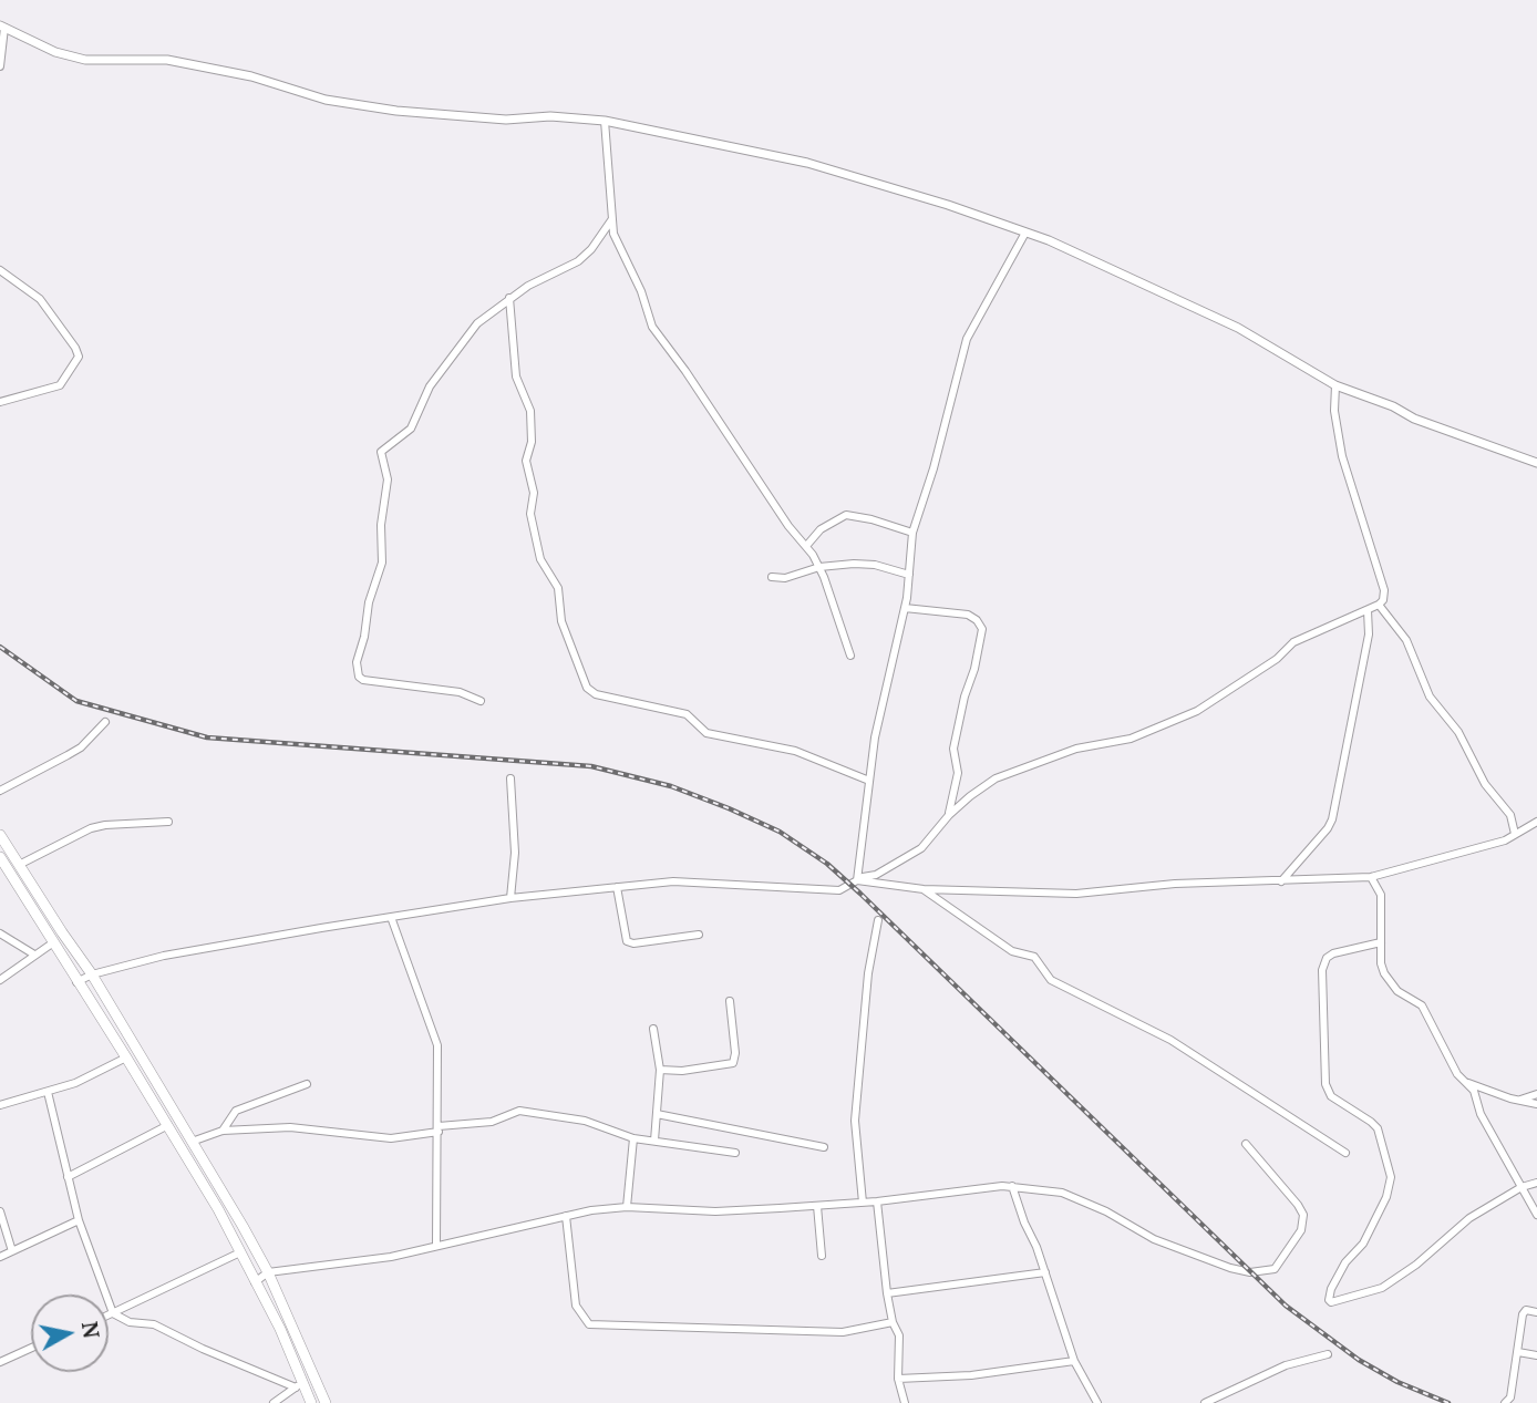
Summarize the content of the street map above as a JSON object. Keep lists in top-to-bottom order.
{
  "north": "right"
}
